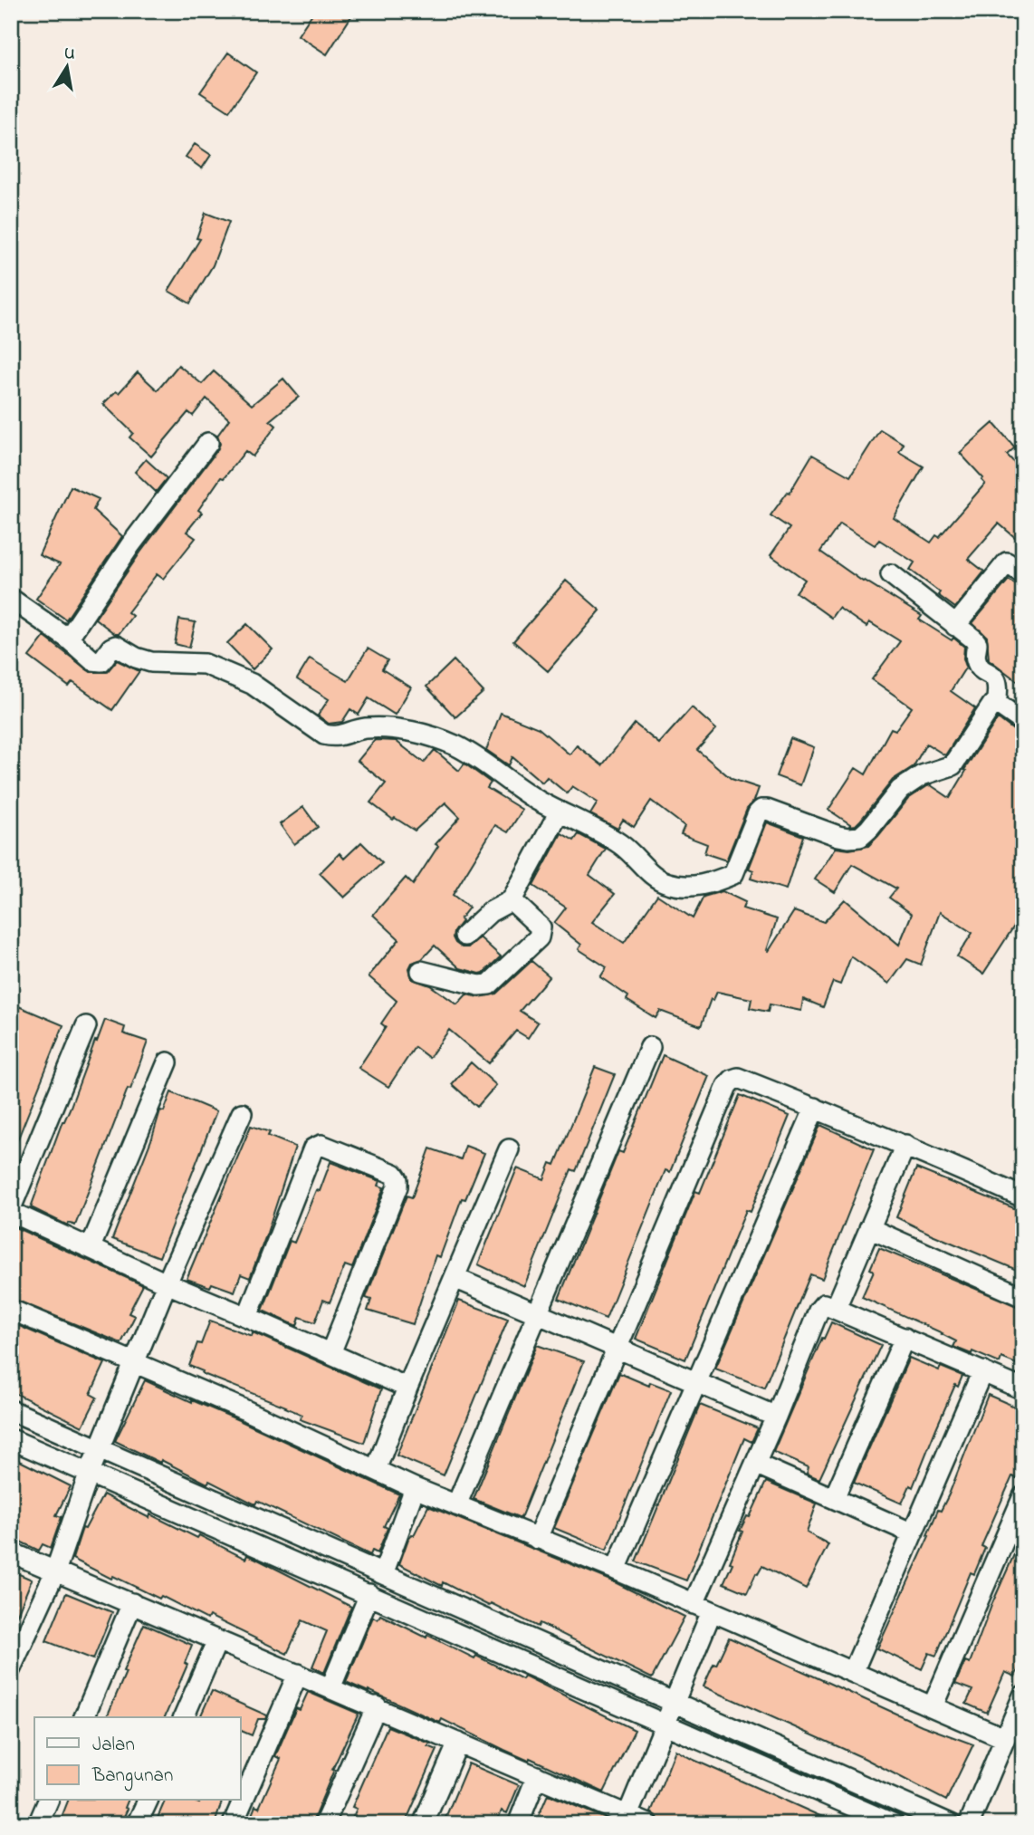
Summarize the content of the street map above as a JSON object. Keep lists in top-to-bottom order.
{
  "legend": ["Jalan", "Bangunan"],
  "north": "top"
}
